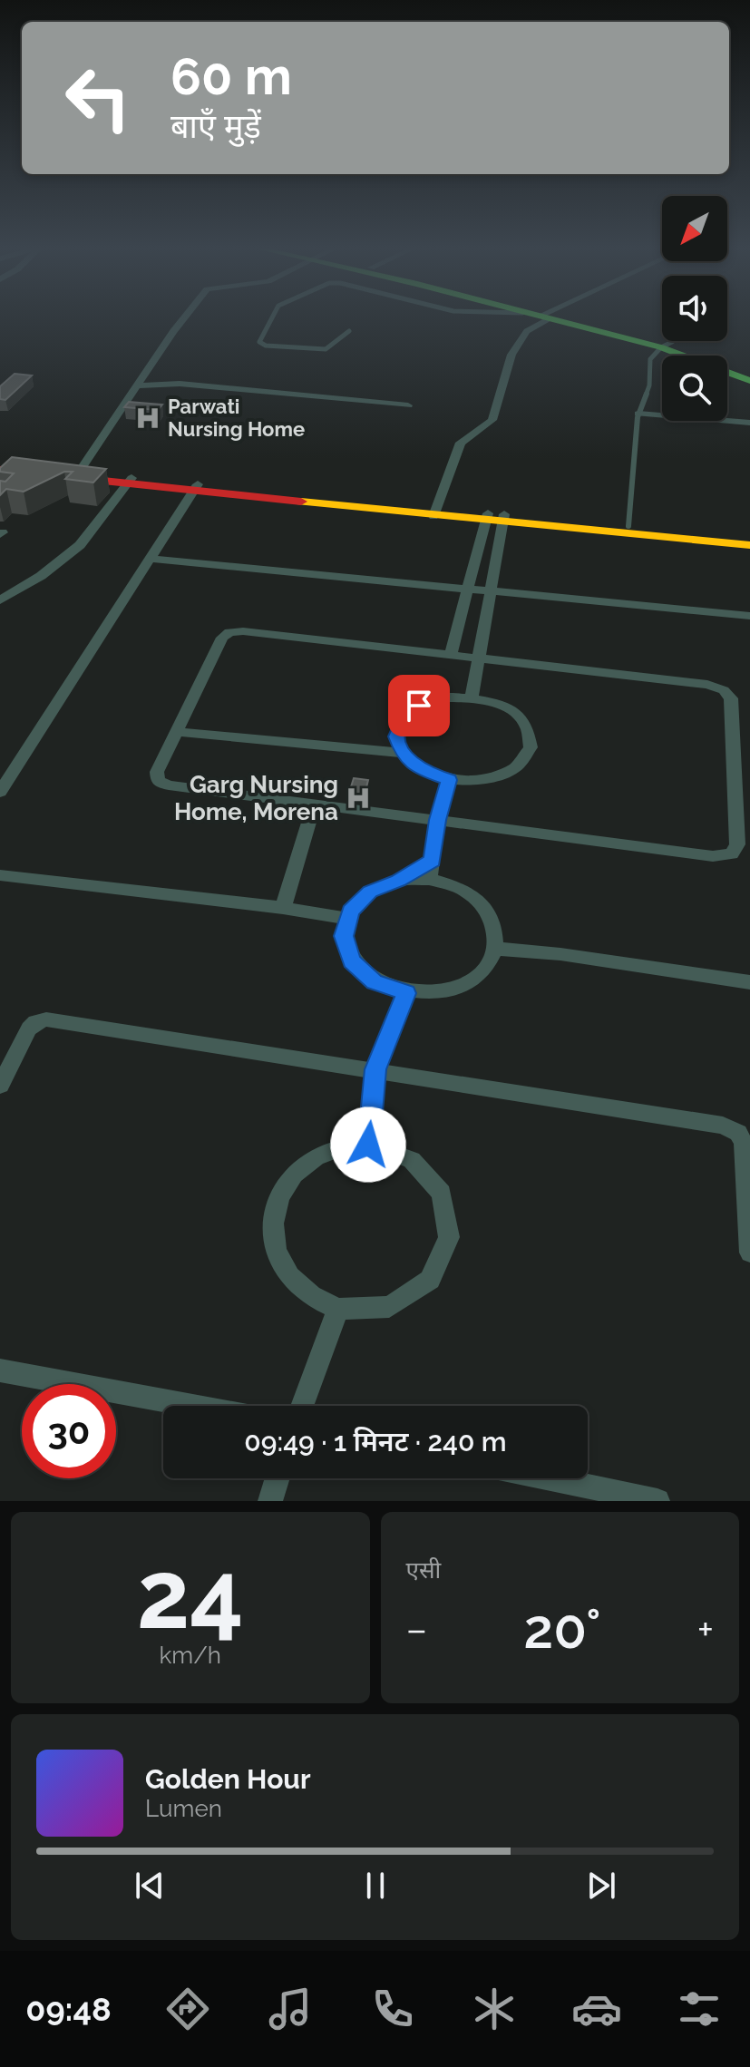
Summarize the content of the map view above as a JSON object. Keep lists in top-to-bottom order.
{
  "places": {
    "hospital": ["Parwati Nursing Home", "Garg Nursing Home, Morena"]
  },
  "north": "bottom left",
  "page": {
    "turn": ["60 m", "बाएँ मुड़ें"],
    "limit": "30",
    "trip": "09:49 · 1 मिनट · 240 m",
    "tile": [
      ["24", "km/h"],
      "एसी"
    ],
    "heat": ["−", "20°", "+"],
    "song": ["Golden Hour", "Lumen"],
    "tabs": "09:48"
  }
}
